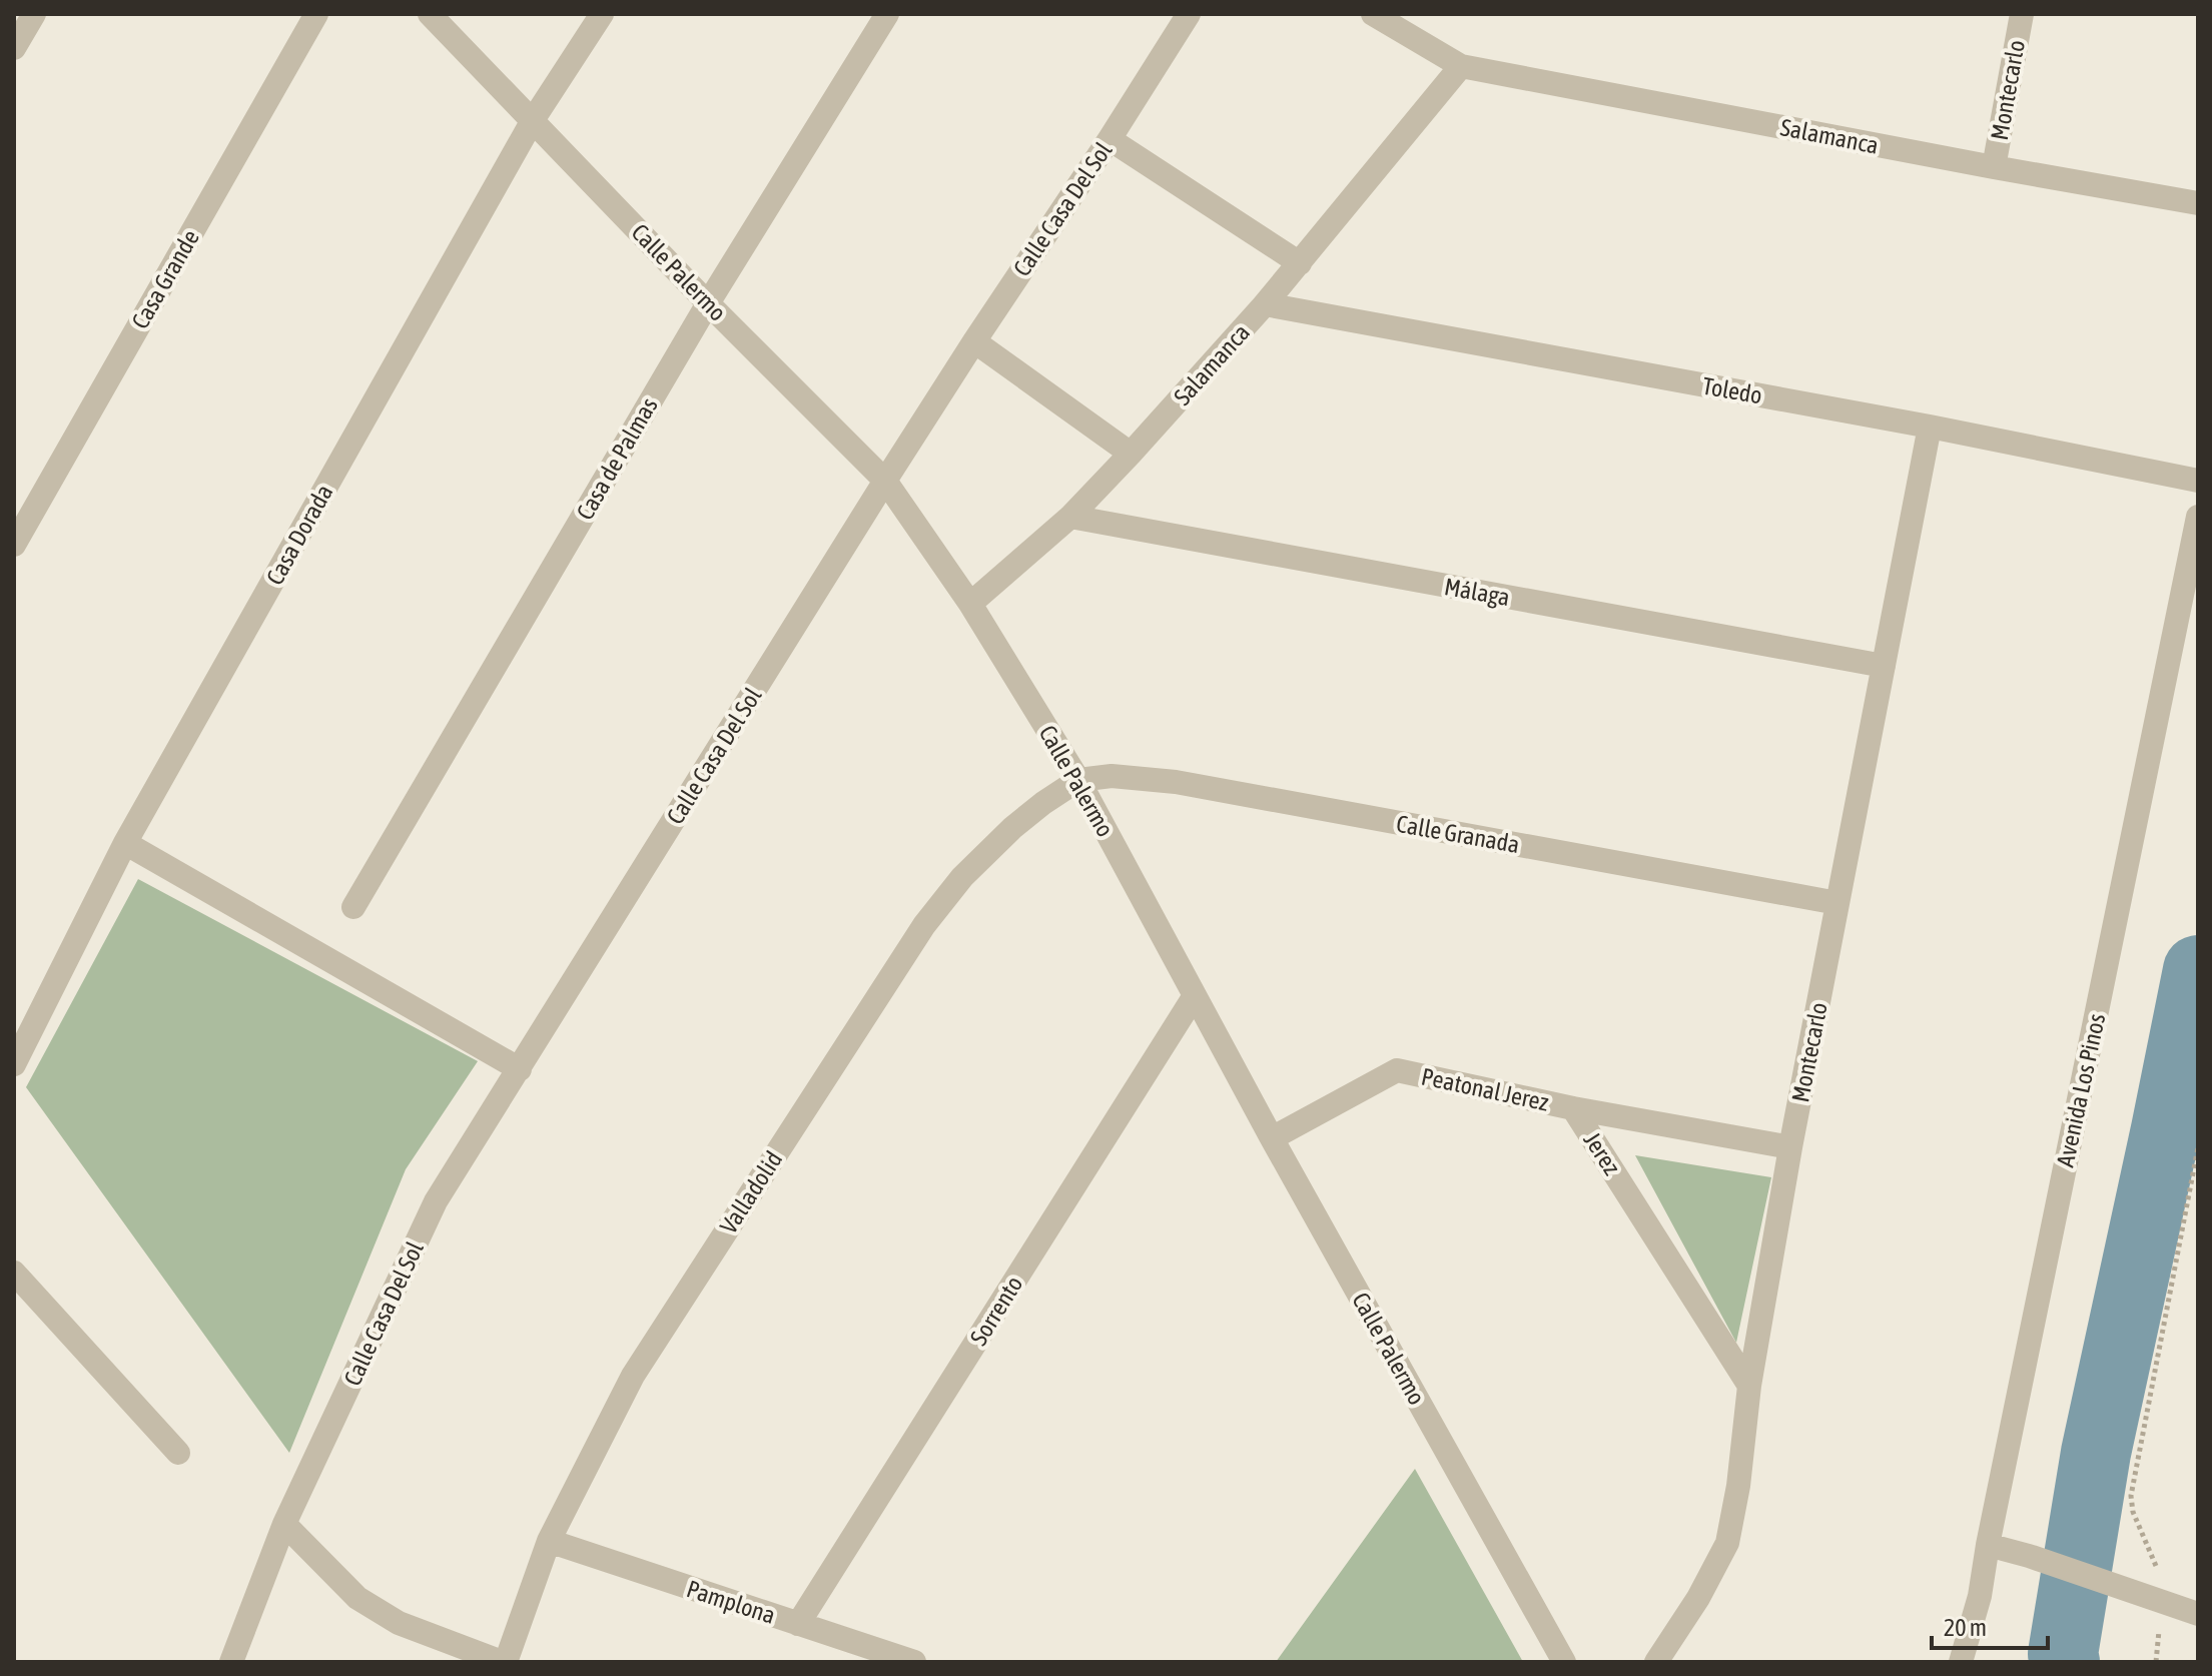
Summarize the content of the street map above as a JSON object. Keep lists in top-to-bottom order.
{
  "streets": {
    "street": [
      "Montecarlo",
      "Salamanca",
      "Calle Casa Del Sol",
      "Calle Palermo",
      "Casa Grande",
      "Toledo",
      "Casa de Palmas",
      "Casa Dorada",
      "Málaga",
      "Calle Granada",
      "Peatonal Jerez",
      "Avenida Los Pinos",
      "Jerez",
      "Valladolid",
      "Sorrento",
      "Pamplona"
    ]
  },
  "crossings": [
    ["Montecarlo", "Salamanca"],
    ["Montecarlo", "Toledo"],
    ["Montecarlo", "Málaga"],
    ["Montecarlo", "Calle Granada"],
    ["Montecarlo", "Jerez"],
    ["Salamanca", "Calle Palermo"],
    ["Salamanca", "Toledo"],
    ["Salamanca", "Málaga"],
    ["Calle Casa Del Sol", "Calle Palermo"],
    ["Calle Palermo", "Casa de Palmas"],
    ["Calle Palermo", "Casa Dorada"],
    ["Calle Palermo", "Calle Granada"],
    ["Calle Palermo", "Peatonal Jerez"],
    ["Calle Palermo", "Valladolid"],
    ["Calle Palermo", "Sorrento"],
    ["Calle Granada", "Valladolid"],
    ["Peatonal Jerez", "Jerez"],
    ["Valladolid", "Pamplona"],
    ["Sorrento", "Pamplona"]
  ],
  "scale_bar": "20 m"
}
